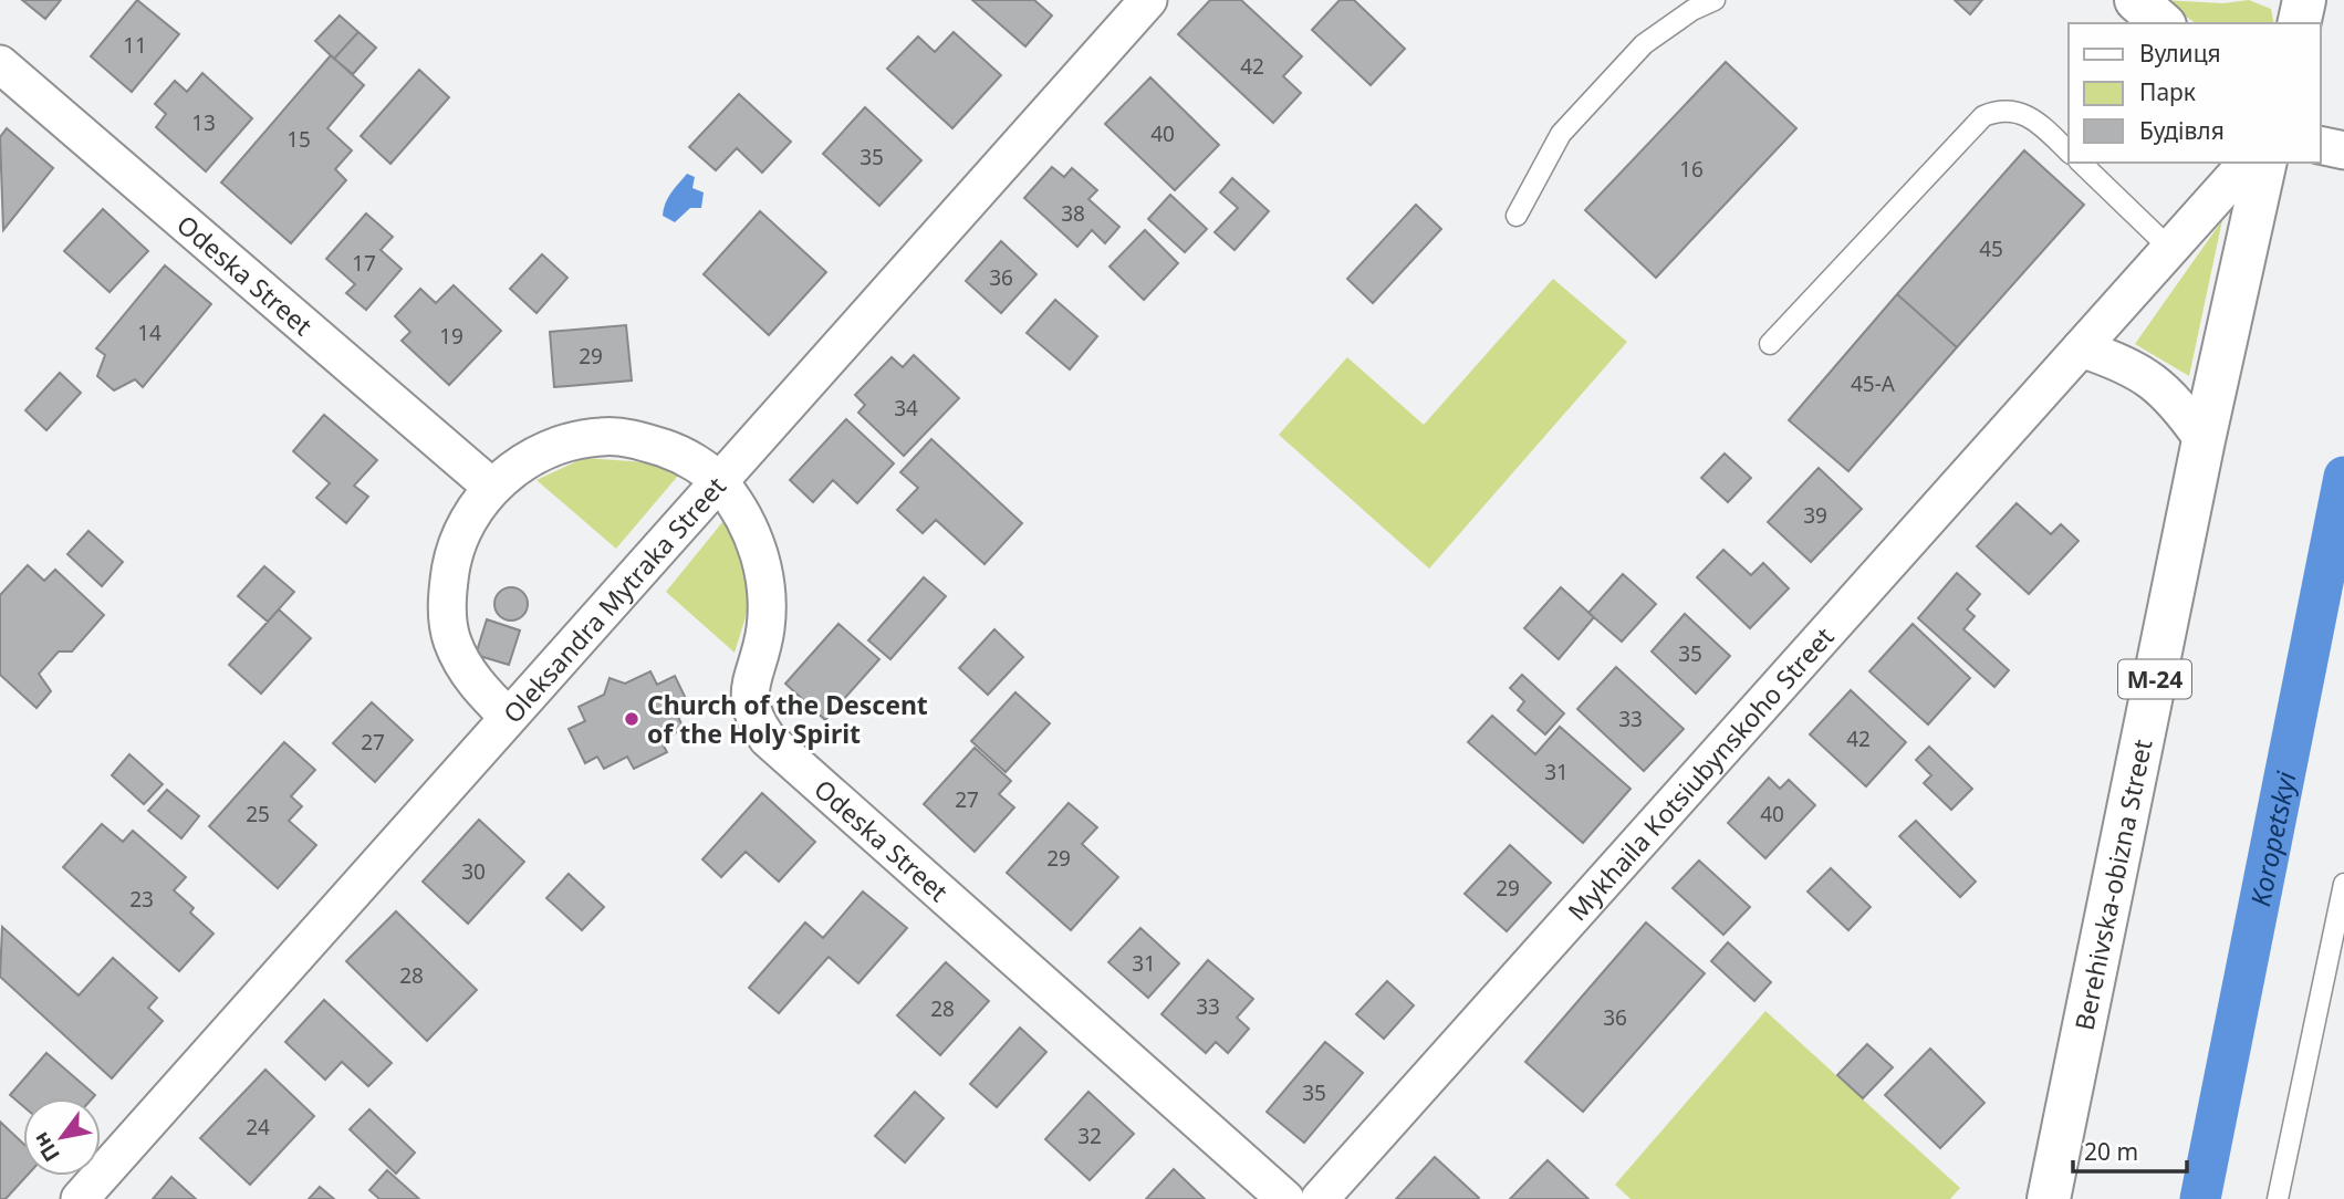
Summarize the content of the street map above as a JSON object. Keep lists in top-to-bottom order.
{
  "streets": {
    "main road": ["М-24", "Berehivska-obizna Street"],
    "street": ["Odeska Street", "Oleksandra Mytraka Street", "Mykhaila Kotsiubynskoho Street"]
  },
  "crossings": [
    ["Odeska Street", "Oleksandra Mytraka Street"]
  ],
  "water": ["Koropetskyi"],
  "places": ["Church of the Descent of the Holy Spirit"],
  "house_numbers": [
    "11",
    "42",
    "13",
    "40",
    "15",
    "35",
    "16",
    "38",
    "45",
    "17",
    "36",
    "14",
    "19",
    "29",
    "45-А",
    "34",
    "39",
    "35",
    "33",
    "42",
    "27",
    "31",
    "27",
    "25",
    "40",
    "29",
    "30",
    "29",
    "23",
    "31",
    "28",
    "33",
    "28",
    "36",
    "35",
    "24",
    "32"
  ],
  "legend": ["Вулиця", "Парк", "Будівля"],
  "scale_bar": "20 m",
  "north": "bottom left"
}
